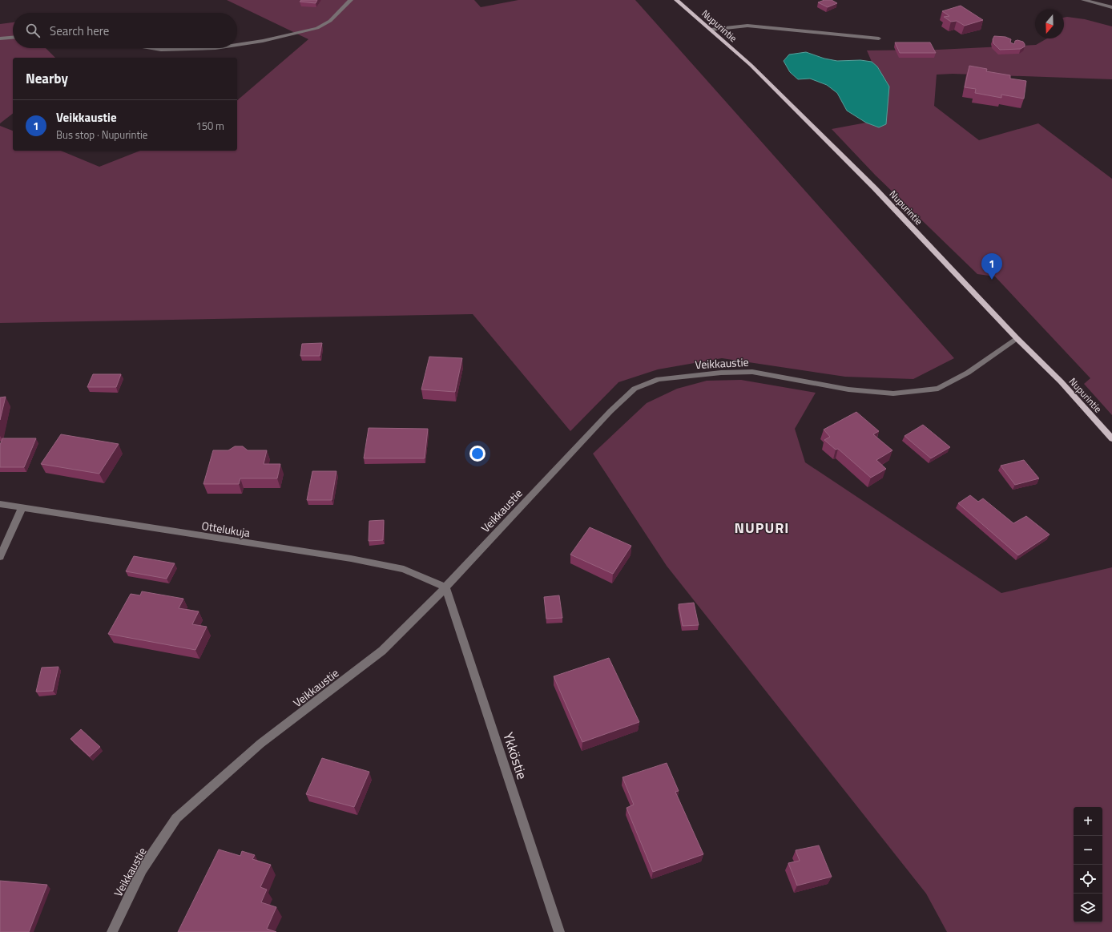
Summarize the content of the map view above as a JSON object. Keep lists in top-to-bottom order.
{
  "streets": {
    "main road": ["Nupurintie"],
    "street": ["Veikkaustie", "Ottelukuja", "Ykköstie"]
  },
  "crossings": [
    ["Nupurintie", "Veikkaustie"],
    ["Veikkaustie", "Ottelukuja"],
    ["Veikkaustie", "Ykköstie"],
    ["Ottelukuja", "Ykköstie"]
  ],
  "districts": ["NUPURI"],
  "north": "bottom",
  "page": {
    "search": "Search here",
    "heading": "Nearby",
    "list": [
      {
        "mark": "1",
        "name": "Veikkaustie",
        "note": "Bus stop · Nupurintie",
        "value": "150 m"
      }
    ],
    "pins": "1",
    "map_buttons": ["+", "−"]
  }
}
